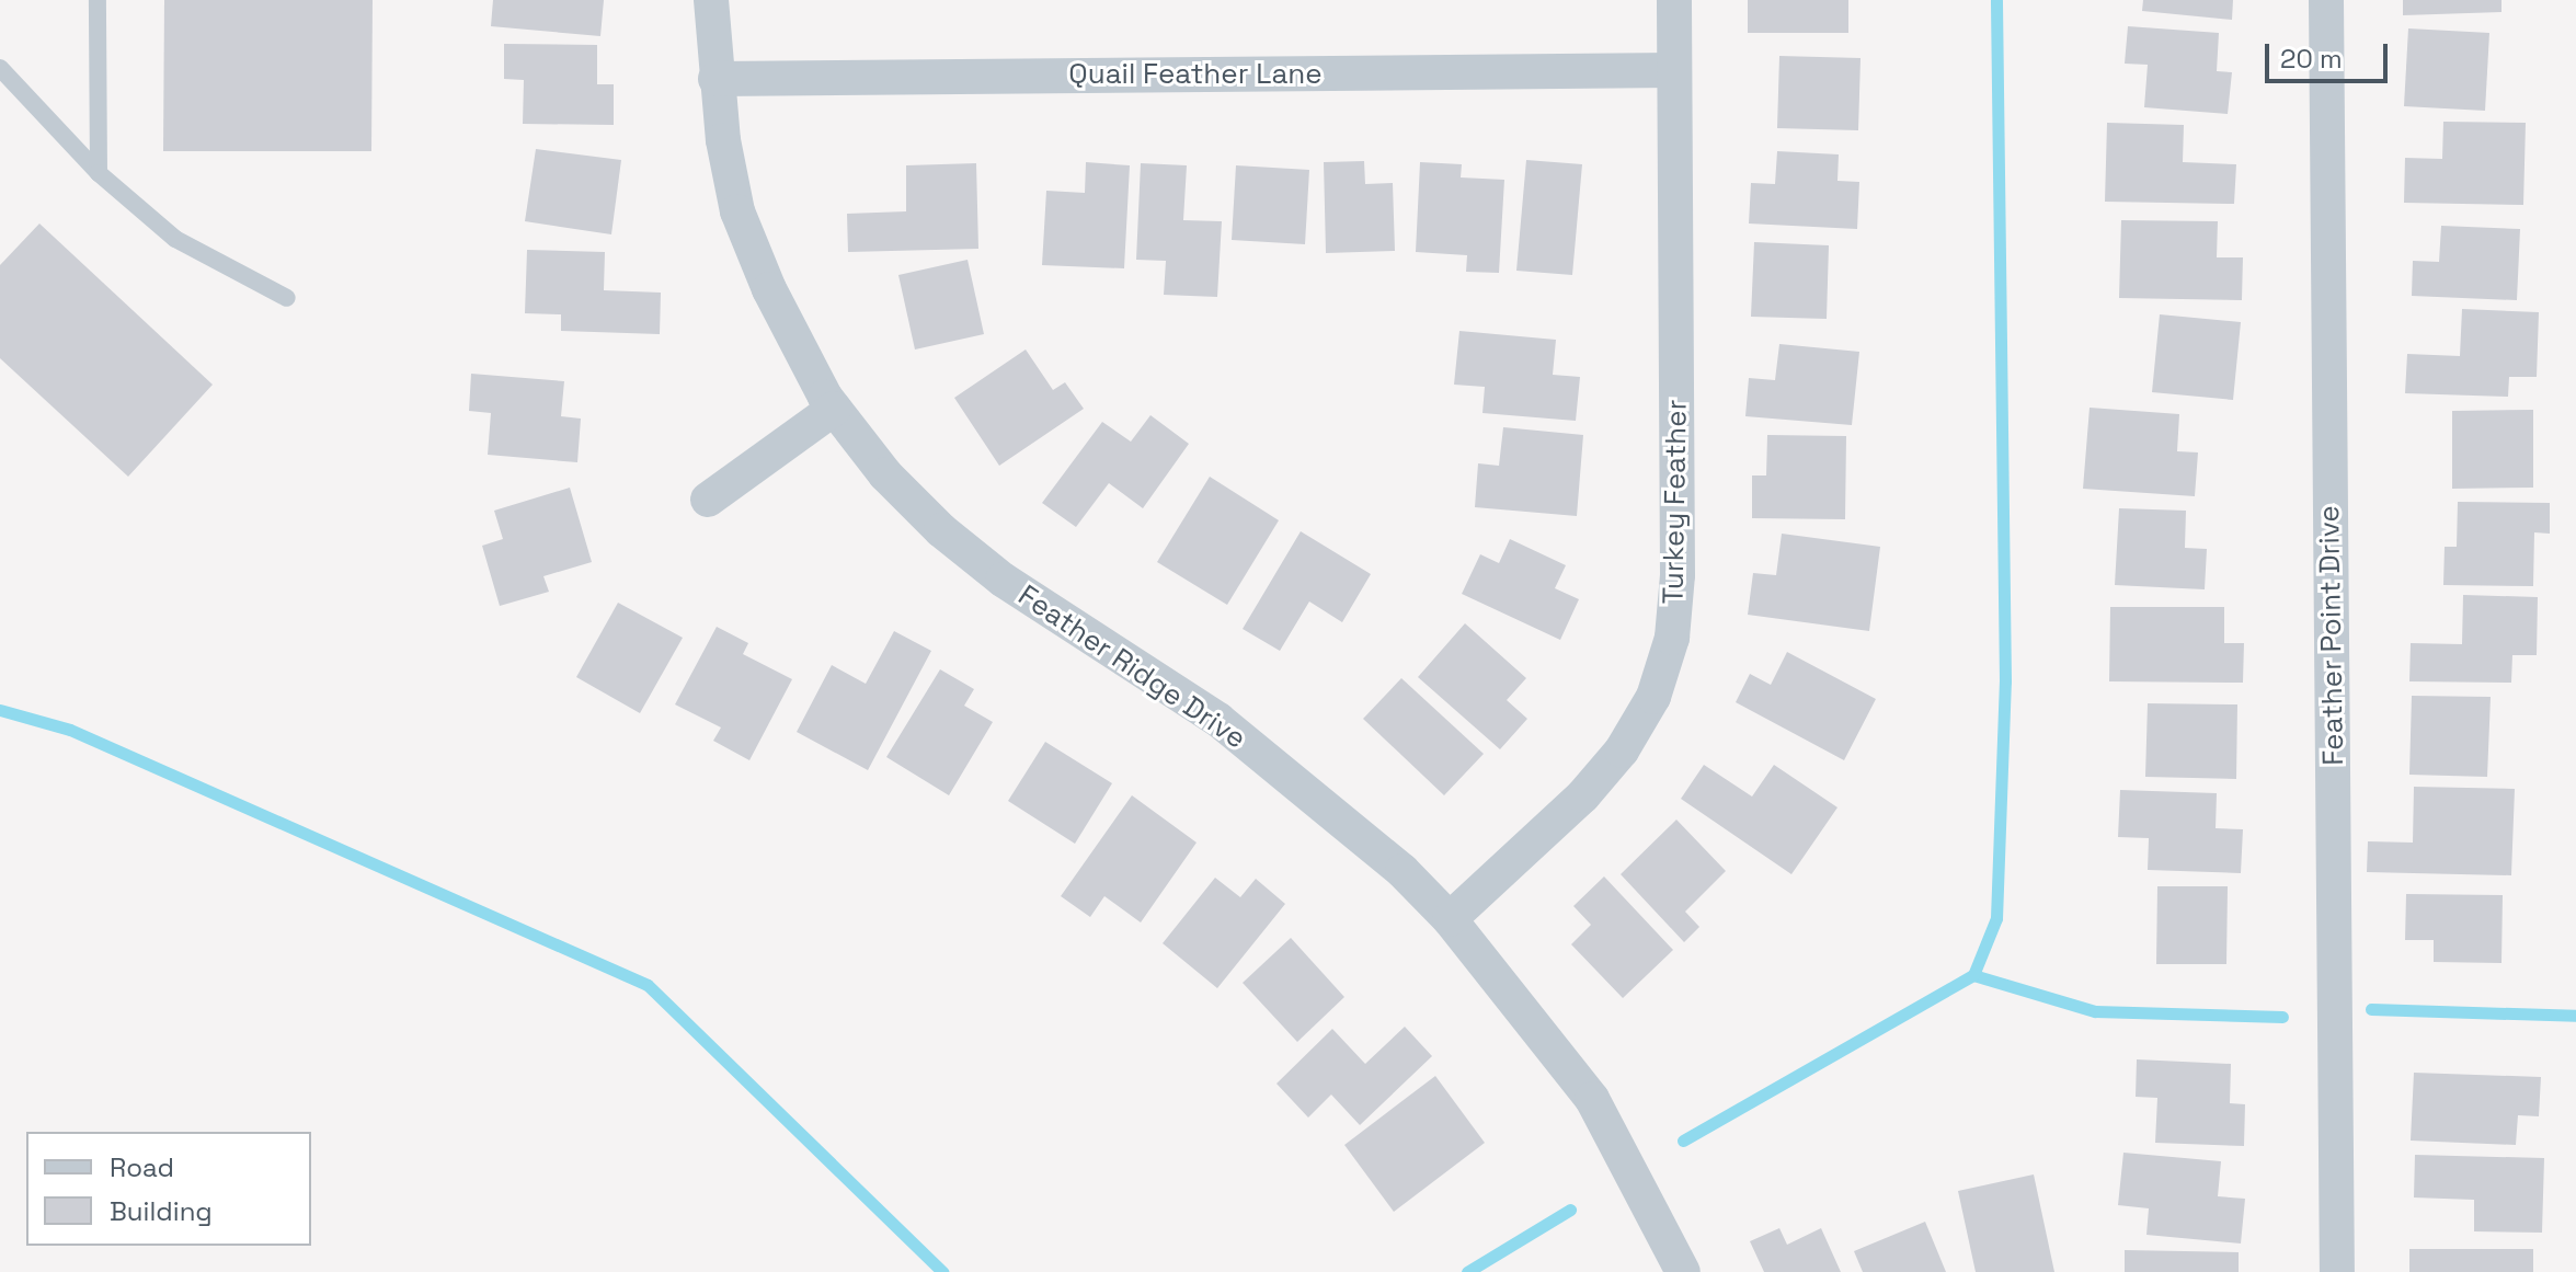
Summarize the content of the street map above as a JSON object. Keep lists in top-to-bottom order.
{
  "streets": {
    "street": [
      "Quail Feather Lane",
      "Turkey Feather",
      "Feather Point Drive",
      "Feather Ridge Drive"
    ]
  },
  "crossings": [
    ["Quail Feather Lane", "Turkey Feather"],
    ["Quail Feather Lane", "Feather Ridge Drive"],
    ["Turkey Feather", "Feather Ridge Drive"]
  ],
  "legend": ["Road", "Building"],
  "scale_bar": "20 m"
}
